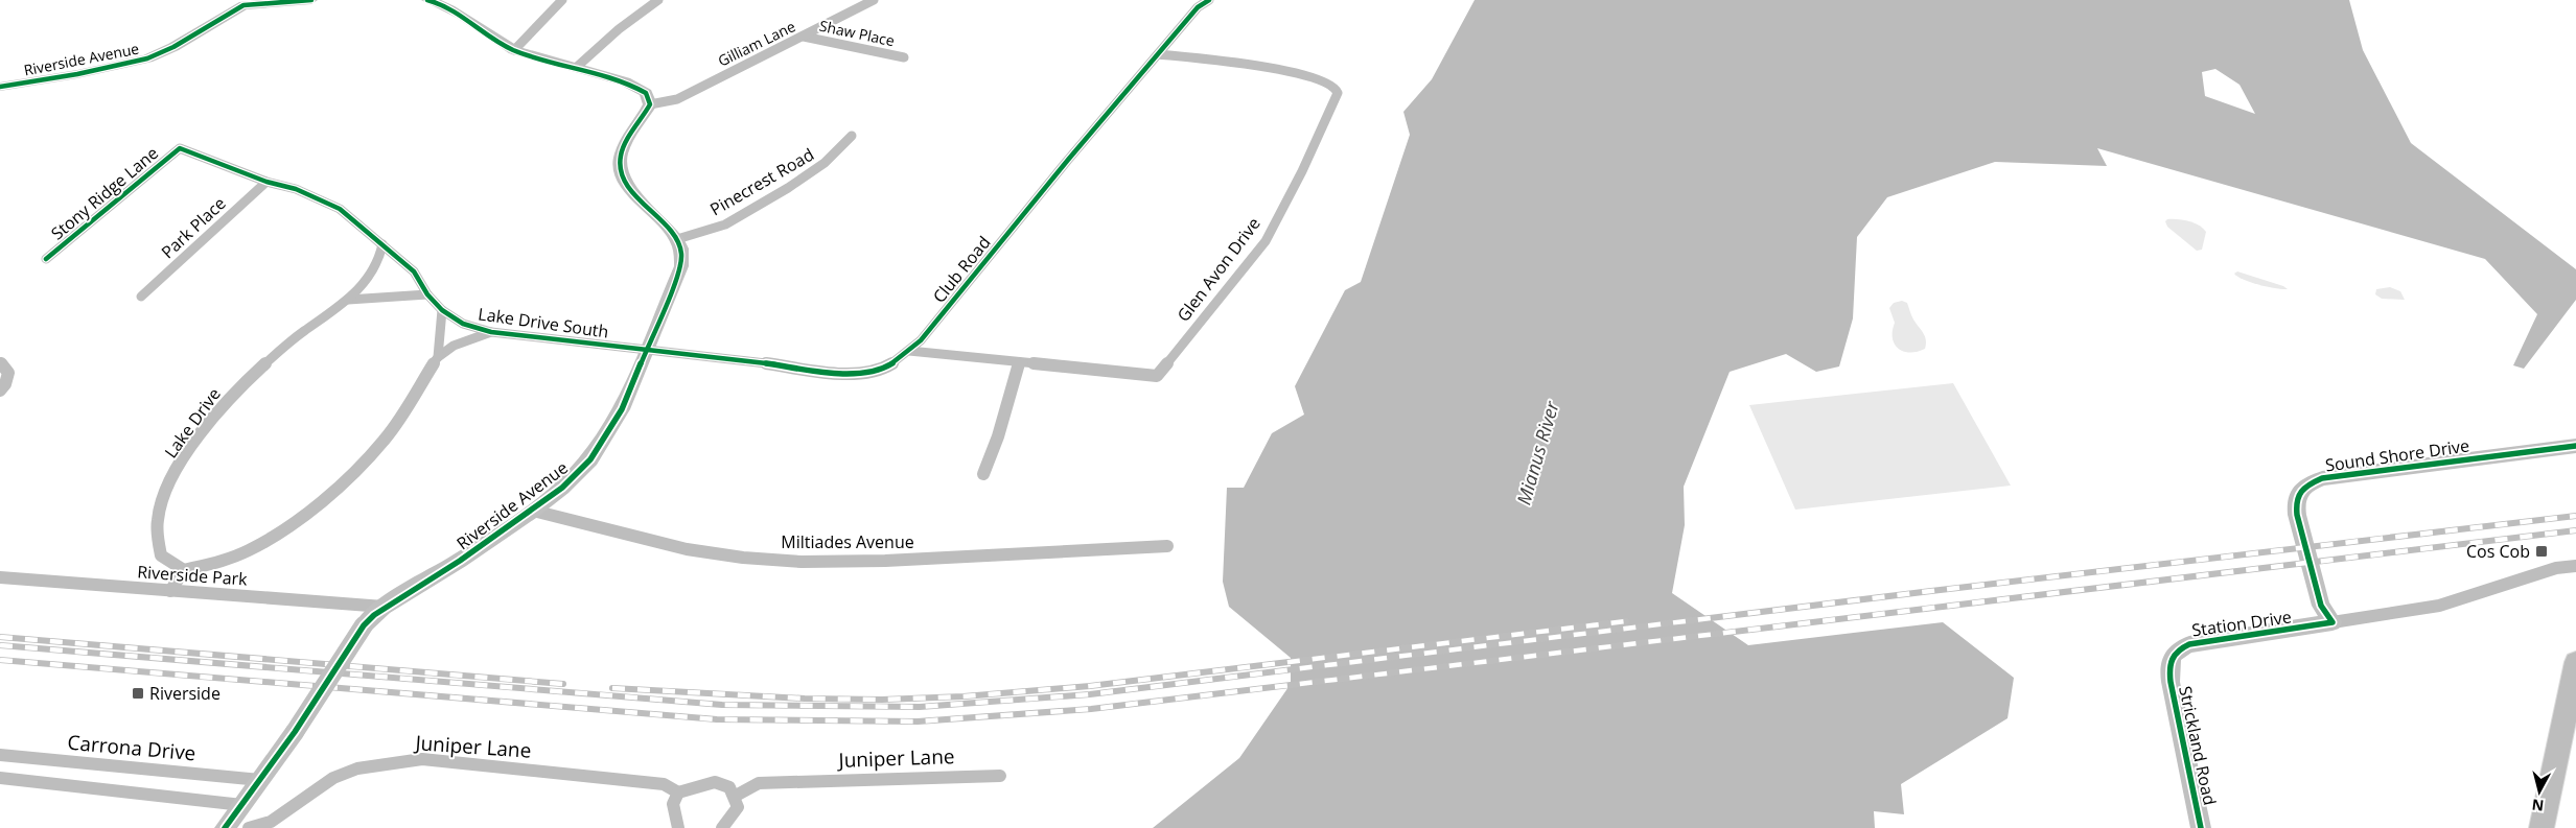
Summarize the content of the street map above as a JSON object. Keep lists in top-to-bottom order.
{
  "streets": {
    "main road": [
      "Riverside Avenue",
      "Sound Shore Drive",
      "Station Drive",
      "Strickland Road"
    ],
    "street": [
      "Shaw Place",
      "Gilliam Lane",
      "Pinecrest Road",
      "Stony Ridge Lane",
      "Park Place",
      "Club Road",
      "Glen Avon Drive",
      "Lake Drive South",
      "Lake Drive",
      "Miltiades Avenue",
      "Riverside Park",
      "Juniper Lane",
      "Carrona Drive"
    ]
  },
  "crossings": [
    ["Shaw Place", "Gilliam Lane"],
    ["Riverside Avenue", "Pinecrest Road"],
    ["Riverside Avenue", "Club Road"],
    ["Riverside Avenue", "Lake Drive South"],
    ["Riverside Avenue", "Miltiades Avenue"],
    ["Riverside Avenue", "Riverside Park"],
    ["Riverside Avenue", "Carrona Drive"],
    ["Stony Ridge Lane", "Lake Drive South"],
    ["Park Place", "Lake Drive South"],
    ["Club Road", "Glen Avon Drive"],
    ["Club Road", "Lake Drive South"],
    ["Lake Drive South", "Lake Drive"],
    ["Sound Shore Drive", "Station Drive"],
    ["Station Drive", "Strickland Road"]
  ],
  "water": ["Mianus River"],
  "places": {
    "transit": ["Cos Cob", "Riverside"]
  },
  "north": "bottom"
}
